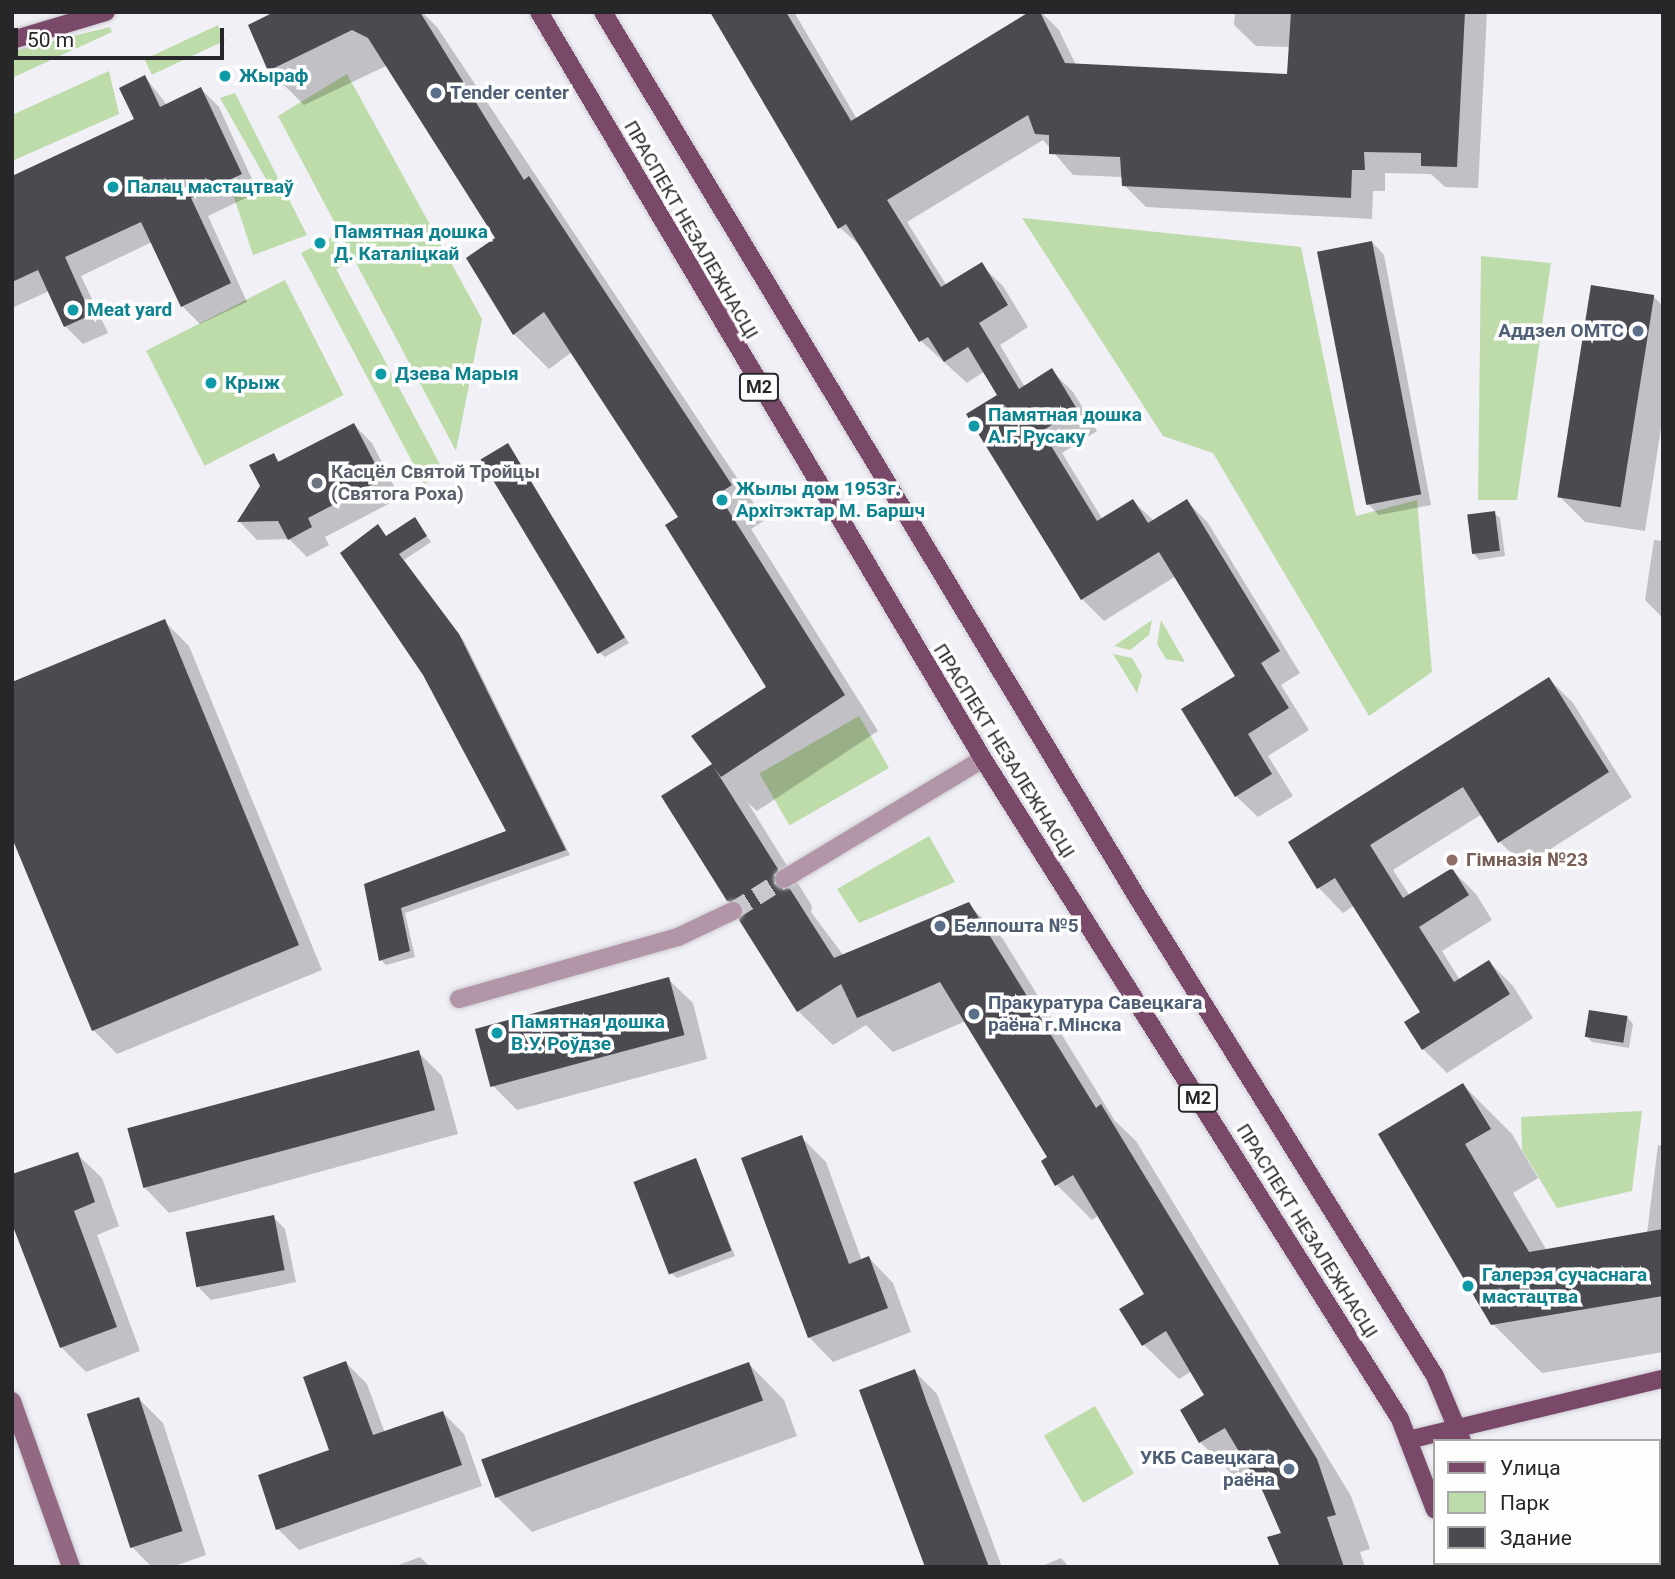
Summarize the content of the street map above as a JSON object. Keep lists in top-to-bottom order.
{
  "streets": {
    "main road": ["ПРАСПЕКТ НЕЗАЛЕЖНАСЦІ", "М2"]
  },
  "places": [
    "Жыраф",
    "Tender center",
    "Палац мастацтваў",
    "Памятная дошка Д. Каталіцкай",
    "Meat yard",
    "Аддзел ОМТС",
    "Дзева Марыя",
    "Крыж",
    "Памятная дошка А.Г. Русаку",
    "Касцёл Святой Тройцы (Святога Роха)",
    "Жылы дом 1953г. Архітэктар М. Баршч",
    "Гімназія №23",
    "Белпошта №5",
    "Пракуратура Савецкага раёна г.Мінска",
    "Памятная дошка В.У. Роўдзе",
    "Галерэя сучаснага мастацтва",
    "УКБ Савецкага раёна"
  ],
  "legend": ["Улица", "Парк", "Здание"],
  "scale_bar": "50 m"
}
